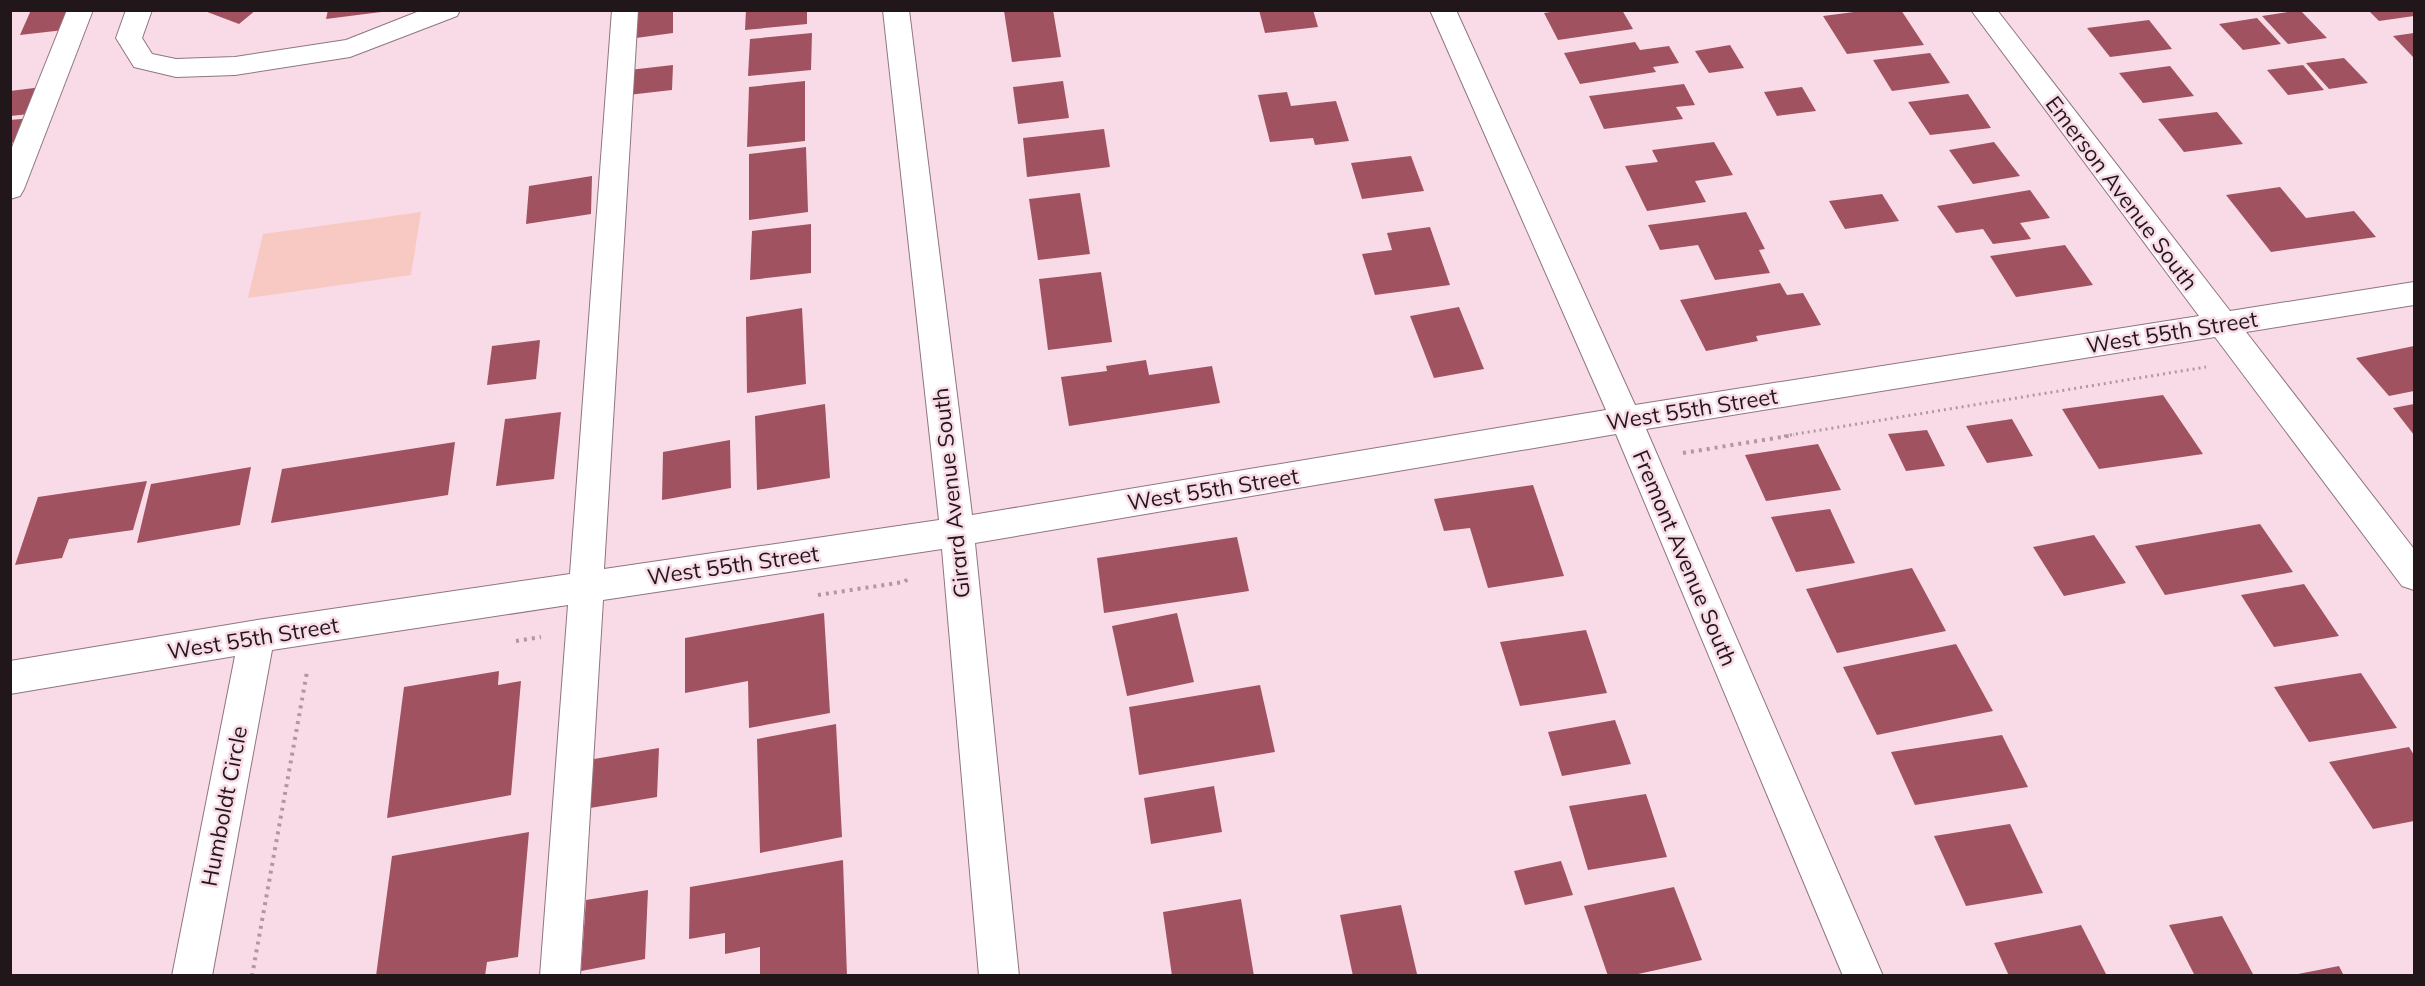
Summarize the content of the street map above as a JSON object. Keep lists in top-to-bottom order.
{
  "streets": {
    "street": [
      "Emerson Avenue South",
      "West 55th Street",
      "Girard Avenue South",
      "Fremont Avenue South",
      "Humboldt Circle"
    ]
  },
  "crossings": [
    ["Emerson Avenue South", "West 55th Street"],
    ["West 55th Street", "Girard Avenue South"],
    ["West 55th Street", "Fremont Avenue South"],
    ["West 55th Street", "Humboldt Circle"]
  ]
}
